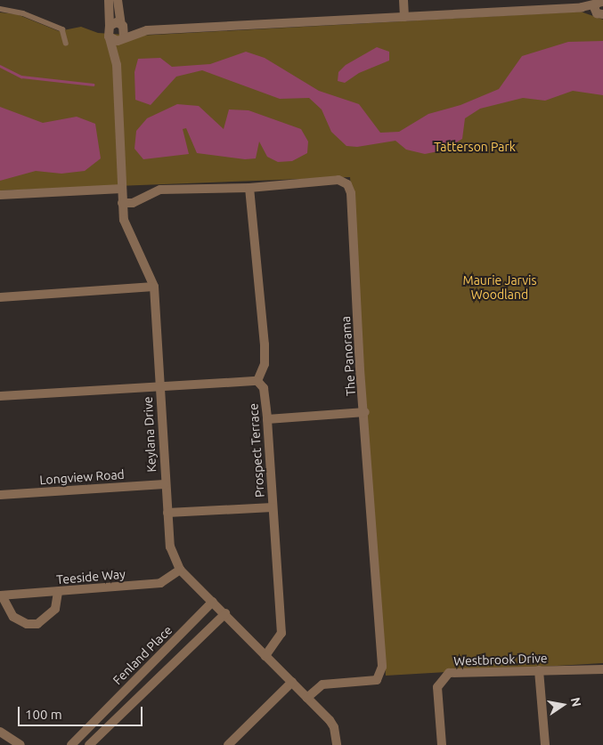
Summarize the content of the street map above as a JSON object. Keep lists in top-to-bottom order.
{
  "streets": {
    "street": [
      "The Panorama",
      "Keylana Drive",
      "Prospect Terrace",
      "Longview Road",
      "Teeside Way",
      "Fenland Place",
      "Westbrook Drive"
    ]
  },
  "crossings": [
    ["The Panorama", "Keylana Drive"],
    ["Keylana Drive", "Prospect Terrace"],
    ["Keylana Drive", "Longview Road"],
    ["Keylana Drive", "Teeside Way"],
    ["Keylana Drive", "Fenland Place"]
  ],
  "parks": ["Tatterson Park", "Maurie Jarvis Woodland"],
  "scale_bar": "100 m",
  "north": "right"
}
